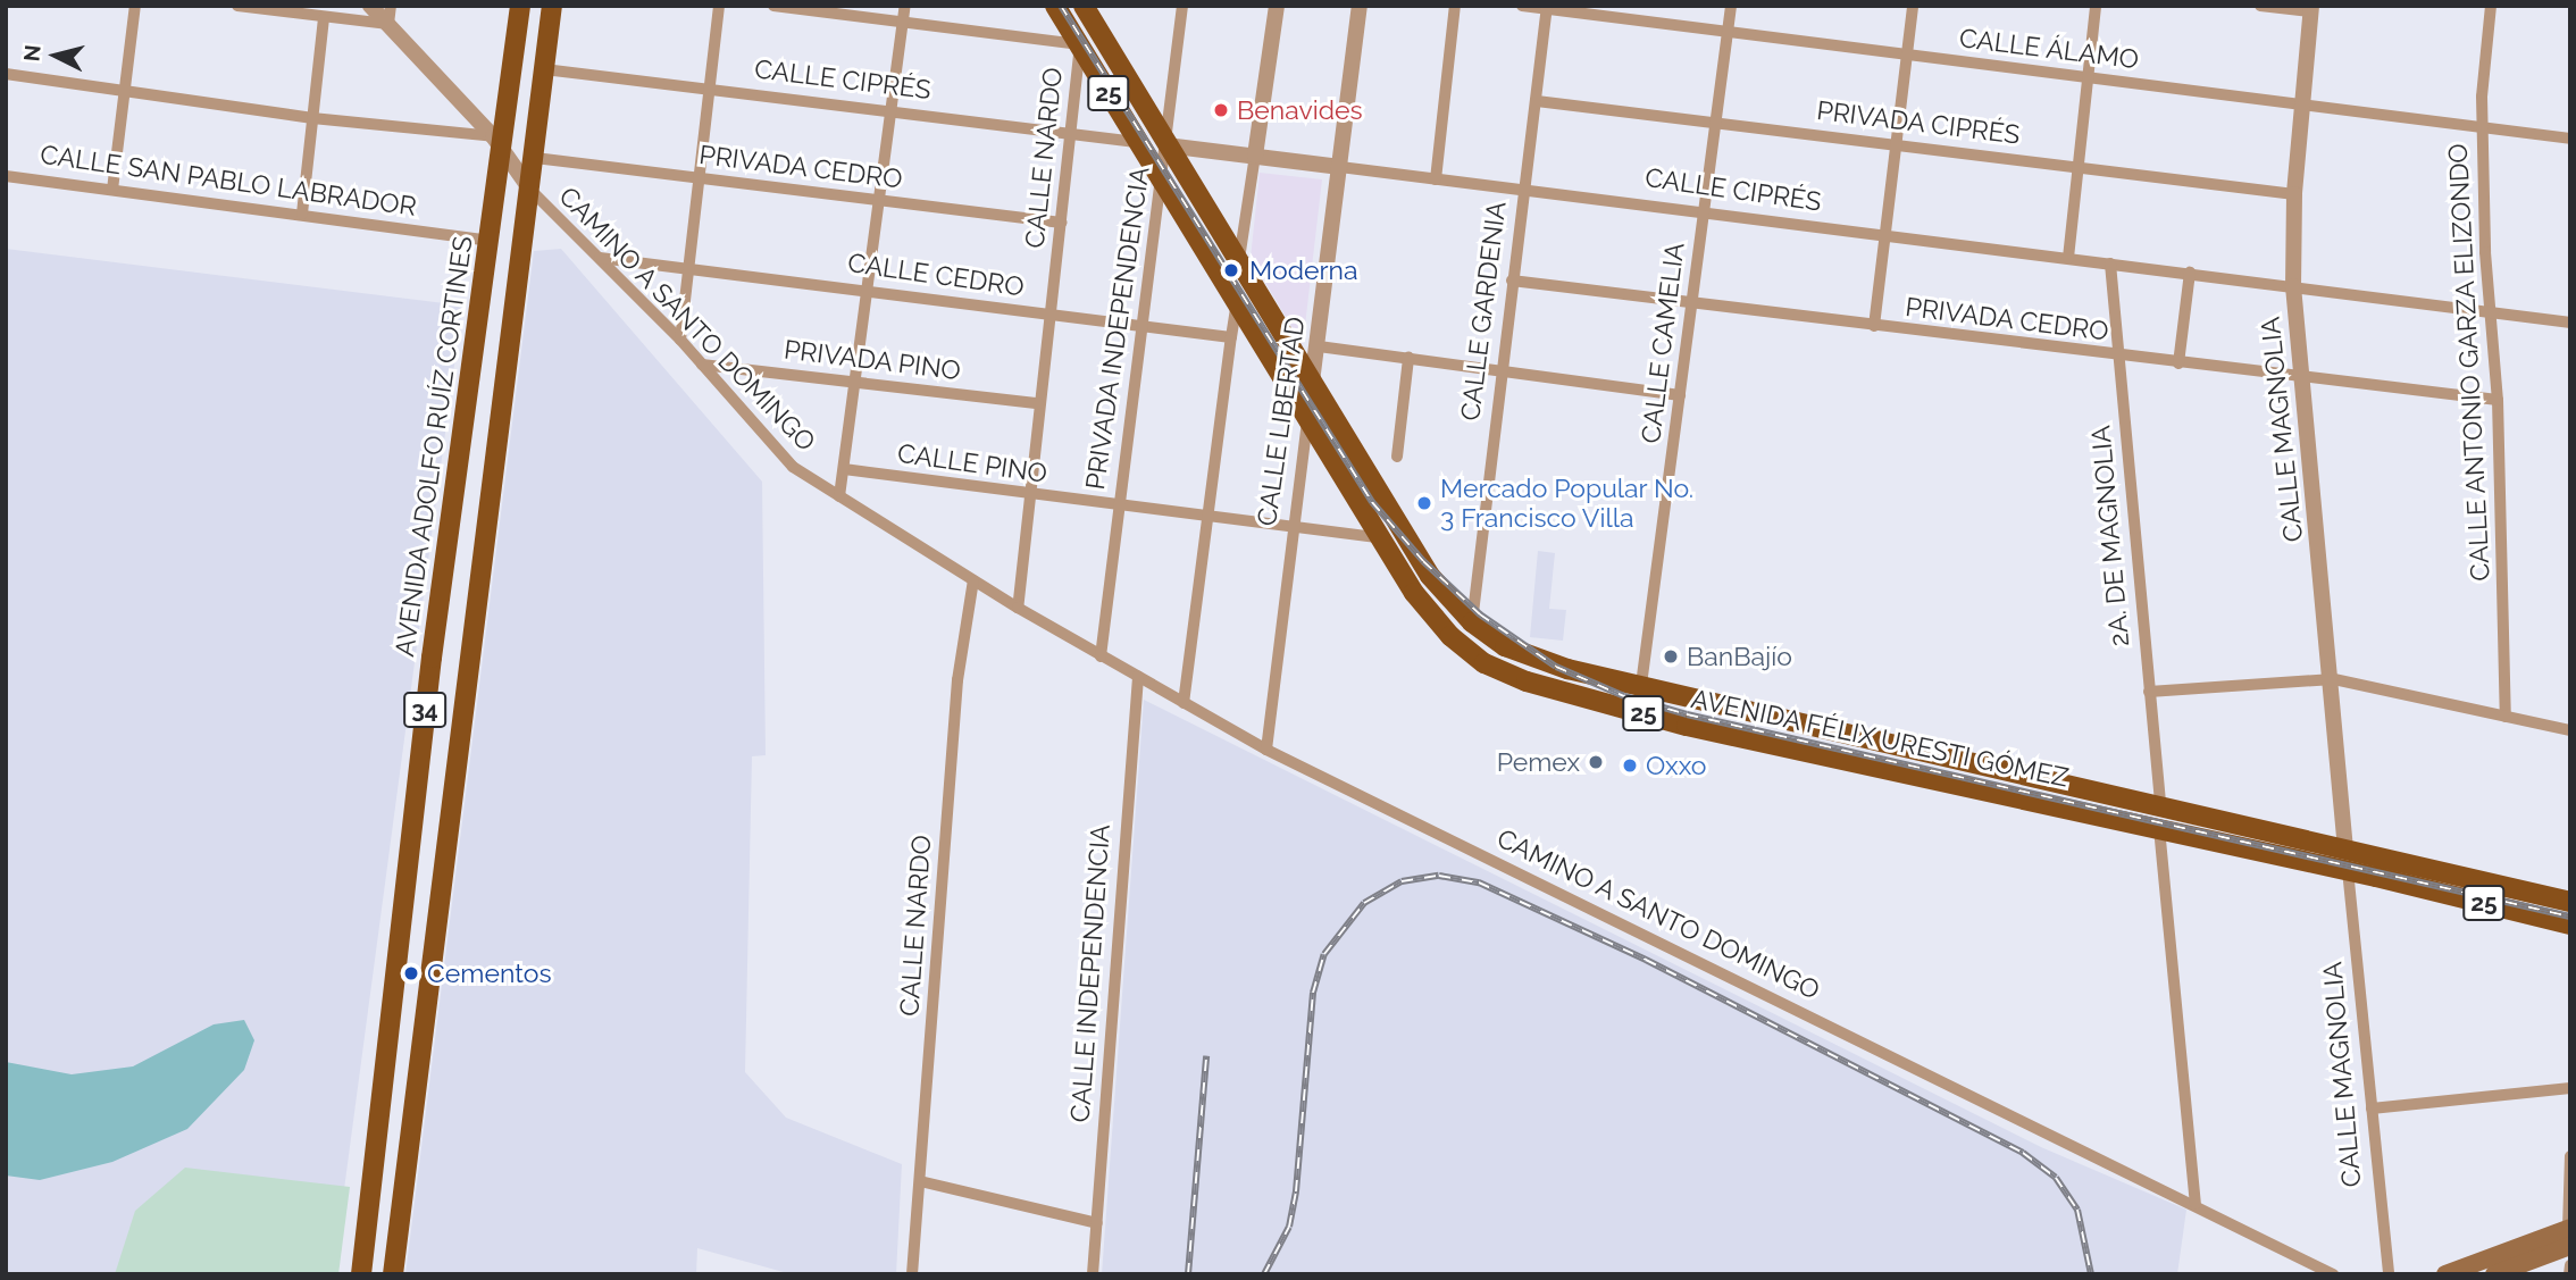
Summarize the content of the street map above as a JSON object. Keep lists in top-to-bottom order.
{
  "streets": {
    "main road": [
      "25",
      "AVENIDA ADOLFO RUÍZ CORTINES",
      "34",
      "AVENIDA FÉLIX URESTI GÓMEZ"
    ],
    "street": [
      "CALLE ÁLAMO",
      "CALLE CIPRÉS",
      "PRIVADA CIPRÉS",
      "CALLE NARDO",
      "PRIVADA CEDRO",
      "CALLE SAN PABLO LABRADOR",
      "CALLE CEDRO",
      "CALLE GARDENIA",
      "CAMINO A SANTO DOMINGO",
      "PRIVADA INDEPENDENCIA",
      "CALLE CAMELIA",
      "PRIVADA PINO",
      "CALLE ANTONIO GARZA ELIZONDO",
      "CALLE LIBERTAD",
      "CALLE MAGNOLIA",
      "CALLE PINO",
      "2A. DE MAGNOLIA",
      "CALLE INDEPENDENCIA"
    ]
  },
  "crossings": [
    ["CALLE ÁLAMO", "CALLE GARDENIA"],
    ["CALLE ÁLAMO", "CALLE CAMELIA"],
    ["CALLE ÁLAMO", "CALLE ANTONIO GARZA ELIZONDO"],
    ["CALLE ÁLAMO", "CALLE MAGNOLIA"],
    ["CALLE CIPRÉS", "CALLE NARDO"],
    ["CALLE CIPRÉS", "CALLE GARDENIA"],
    ["CALLE CIPRÉS", "PRIVADA INDEPENDENCIA"],
    ["CALLE CIPRÉS", "CALLE CAMELIA"],
    ["CALLE CIPRÉS", "CALLE ANTONIO GARZA ELIZONDO"],
    ["CALLE CIPRÉS", "CALLE LIBERTAD"],
    ["CALLE CIPRÉS", "CALLE MAGNOLIA"],
    ["CALLE CIPRÉS", "2A. DE MAGNOLIA"],
    ["CALLE CIPRÉS", "34"],
    ["CALLE CIPRÉS", "AVENIDA FÉLIX URESTI GÓMEZ"],
    ["25", "AVENIDA FÉLIX URESTI GÓMEZ"],
    ["PRIVADA CIPRÉS", "CALLE GARDENIA"],
    ["PRIVADA CIPRÉS", "CALLE CAMELIA"],
    ["PRIVADA CIPRÉS", "CALLE MAGNOLIA"],
    ["CALLE NARDO", "PRIVADA CEDRO"],
    ["CALLE NARDO", "CALLE CEDRO"],
    ["CALLE NARDO", "CAMINO A SANTO DOMINGO"],
    ["CALLE NARDO", "PRIVADA PINO"],
    ["CALLE NARDO", "CALLE PINO"],
    ["CALLE NARDO", "AVENIDA FÉLIX URESTI GÓMEZ"],
    ["PRIVADA CEDRO", "CALLE GARDENIA"],
    ["PRIVADA CEDRO", "CALLE CAMELIA"],
    ["PRIVADA CEDRO", "CALLE ANTONIO GARZA ELIZONDO"],
    ["PRIVADA CEDRO", "CALLE MAGNOLIA"],
    ["PRIVADA CEDRO", "2A. DE MAGNOLIA"],
    ["PRIVADA CEDRO", "34"],
    ["CALLE SAN PABLO LABRADOR", "AVENIDA ADOLFO RUÍZ CORTINES"],
    ["CALLE CEDRO", "CAMINO A SANTO DOMINGO"],
    ["CALLE CEDRO", "PRIVADA INDEPENDENCIA"],
    ["CALLE GARDENIA", "AVENIDA FÉLIX URESTI GÓMEZ"],
    ["CAMINO A SANTO DOMINGO", "PRIVADA INDEPENDENCIA"],
    ["CAMINO A SANTO DOMINGO", "PRIVADA PINO"],
    ["CAMINO A SANTO DOMINGO", "CALLE LIBERTAD"],
    ["CAMINO A SANTO DOMINGO", "34"],
    ["CAMINO A SANTO DOMINGO", "CALLE INDEPENDENCIA"],
    ["PRIVADA INDEPENDENCIA", "CALLE PINO"],
    ["PRIVADA INDEPENDENCIA", "AVENIDA FÉLIX URESTI GÓMEZ"],
    ["CALLE CAMELIA", "AVENIDA FÉLIX URESTI GÓMEZ"],
    ["CALLE LIBERTAD", "CALLE PINO"],
    ["CALLE LIBERTAD", "AVENIDA FÉLIX URESTI GÓMEZ"],
    ["CALLE MAGNOLIA", "AVENIDA FÉLIX URESTI GÓMEZ"],
    ["CALLE PINO", "AVENIDA FÉLIX URESTI GÓMEZ"],
    ["2A. DE MAGNOLIA", "AVENIDA FÉLIX URESTI GÓMEZ"]
  ],
  "places": [
    "Benavides",
    "Moderna",
    "Mercado Popular No. 3 Francisco Villa",
    "BanBajío",
    "Pemex",
    "Oxxo",
    "Cementos"
  ],
  "north": "left"
}
